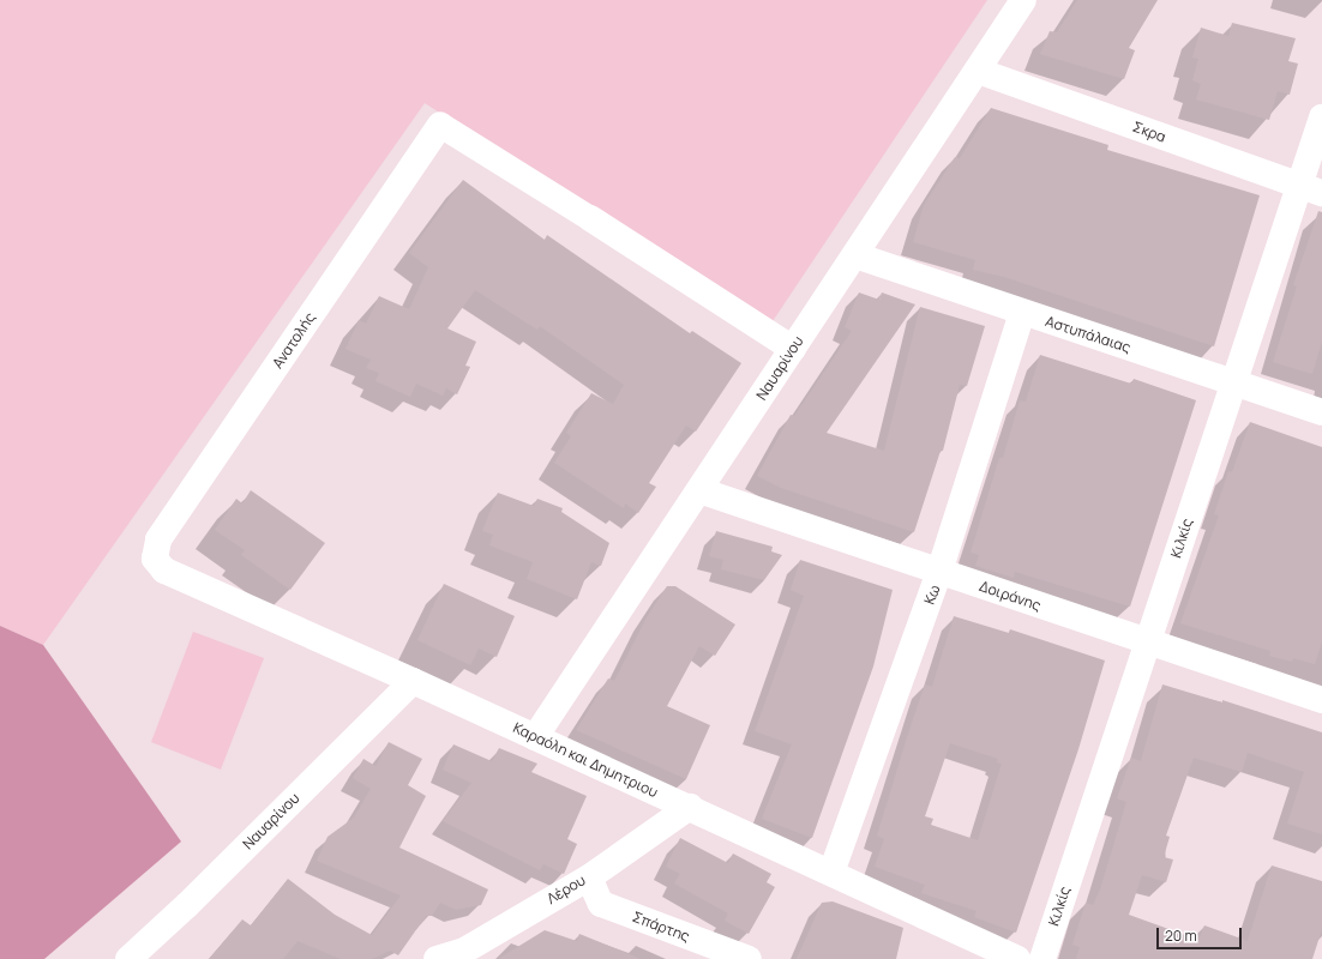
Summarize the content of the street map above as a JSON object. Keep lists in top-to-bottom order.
{
  "streets": {
    "street": [
      "Σκρα",
      "Αστυπάλαιας",
      "Ανατολής",
      "Ναυαρίνου",
      "Κιλκίς",
      "Κω",
      "Δοιράνης",
      "Καραόλη και Δημητριου",
      "Λέρου",
      "Σπάρτης"
    ]
  },
  "crossings": [
    ["Σκρα", "Ναυαρίνου"],
    ["Σκρα", "Κιλκίς"],
    ["Αστυπάλαιας", "Ναυαρίνου"],
    ["Αστυπάλαιας", "Κιλκίς"],
    ["Αστυπάλαιας", "Κω"],
    ["Ανατολής", "Καραόλη και Δημητριου"],
    ["Ναυαρίνου", "Δοιράνης"],
    ["Ναυαρίνου", "Καραόλη και Δημητριου"],
    ["Κιλκίς", "Δοιράνης"],
    ["Κω", "Δοιράνης"],
    ["Κω", "Καραόλη και Δημητριου"],
    ["Καραόλη και Δημητριου", "Λέρου"],
    ["Λέρου", "Σπάρτης"]
  ],
  "scale_bar": "20 m"
}
